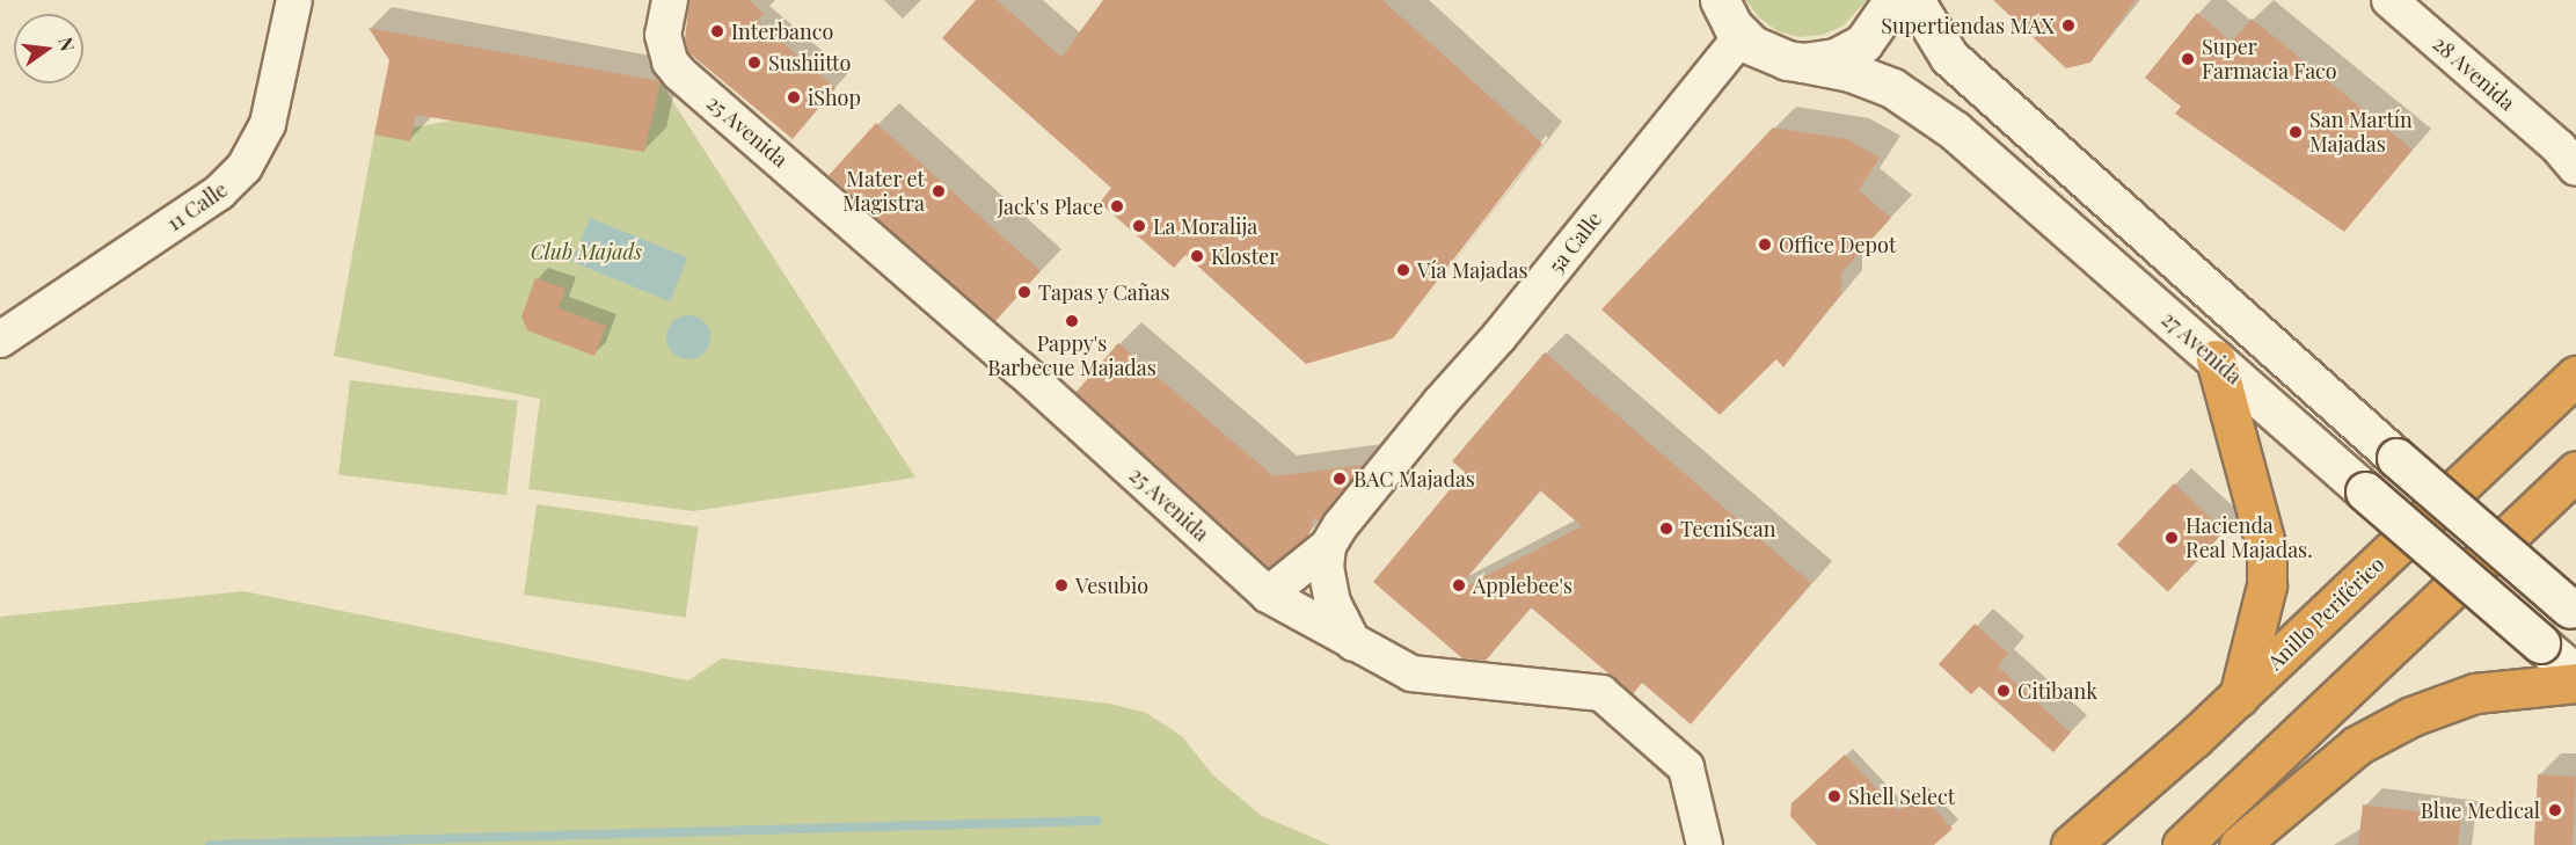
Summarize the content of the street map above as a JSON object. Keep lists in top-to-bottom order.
{
  "streets": {
    "highway": ["Anillo Periférico"],
    "street": [
      "28 Avenida",
      "25 Avenida",
      "11 Calle",
      "5a Calle",
      "27 Avenida"
    ]
  },
  "crossings": [
    ["25 Avenida", "5a Calle"],
    ["5a Calle", "27 Avenida"]
  ],
  "parks": ["Club Majads"],
  "places": [
    "Supertiendas MAX",
    "Interbanco",
    "Super Farmacia Faco",
    "Sushiitto",
    "iShop",
    "San Martín Majadas",
    "Mater et Magistra",
    "Jack's Place",
    "La Moralija",
    "Office Depot",
    "Kloster",
    "Vía Majadas",
    "Tapas y Cañas",
    "Pappy's Barbecue Majadas",
    "BAC Majadas",
    "TecniScan",
    "Hacienda Real Majadas.",
    "Vesubio",
    "Applebee's",
    "Citibank",
    "Shell Select",
    "Blue Medical"
  ],
  "north": "right"
}
